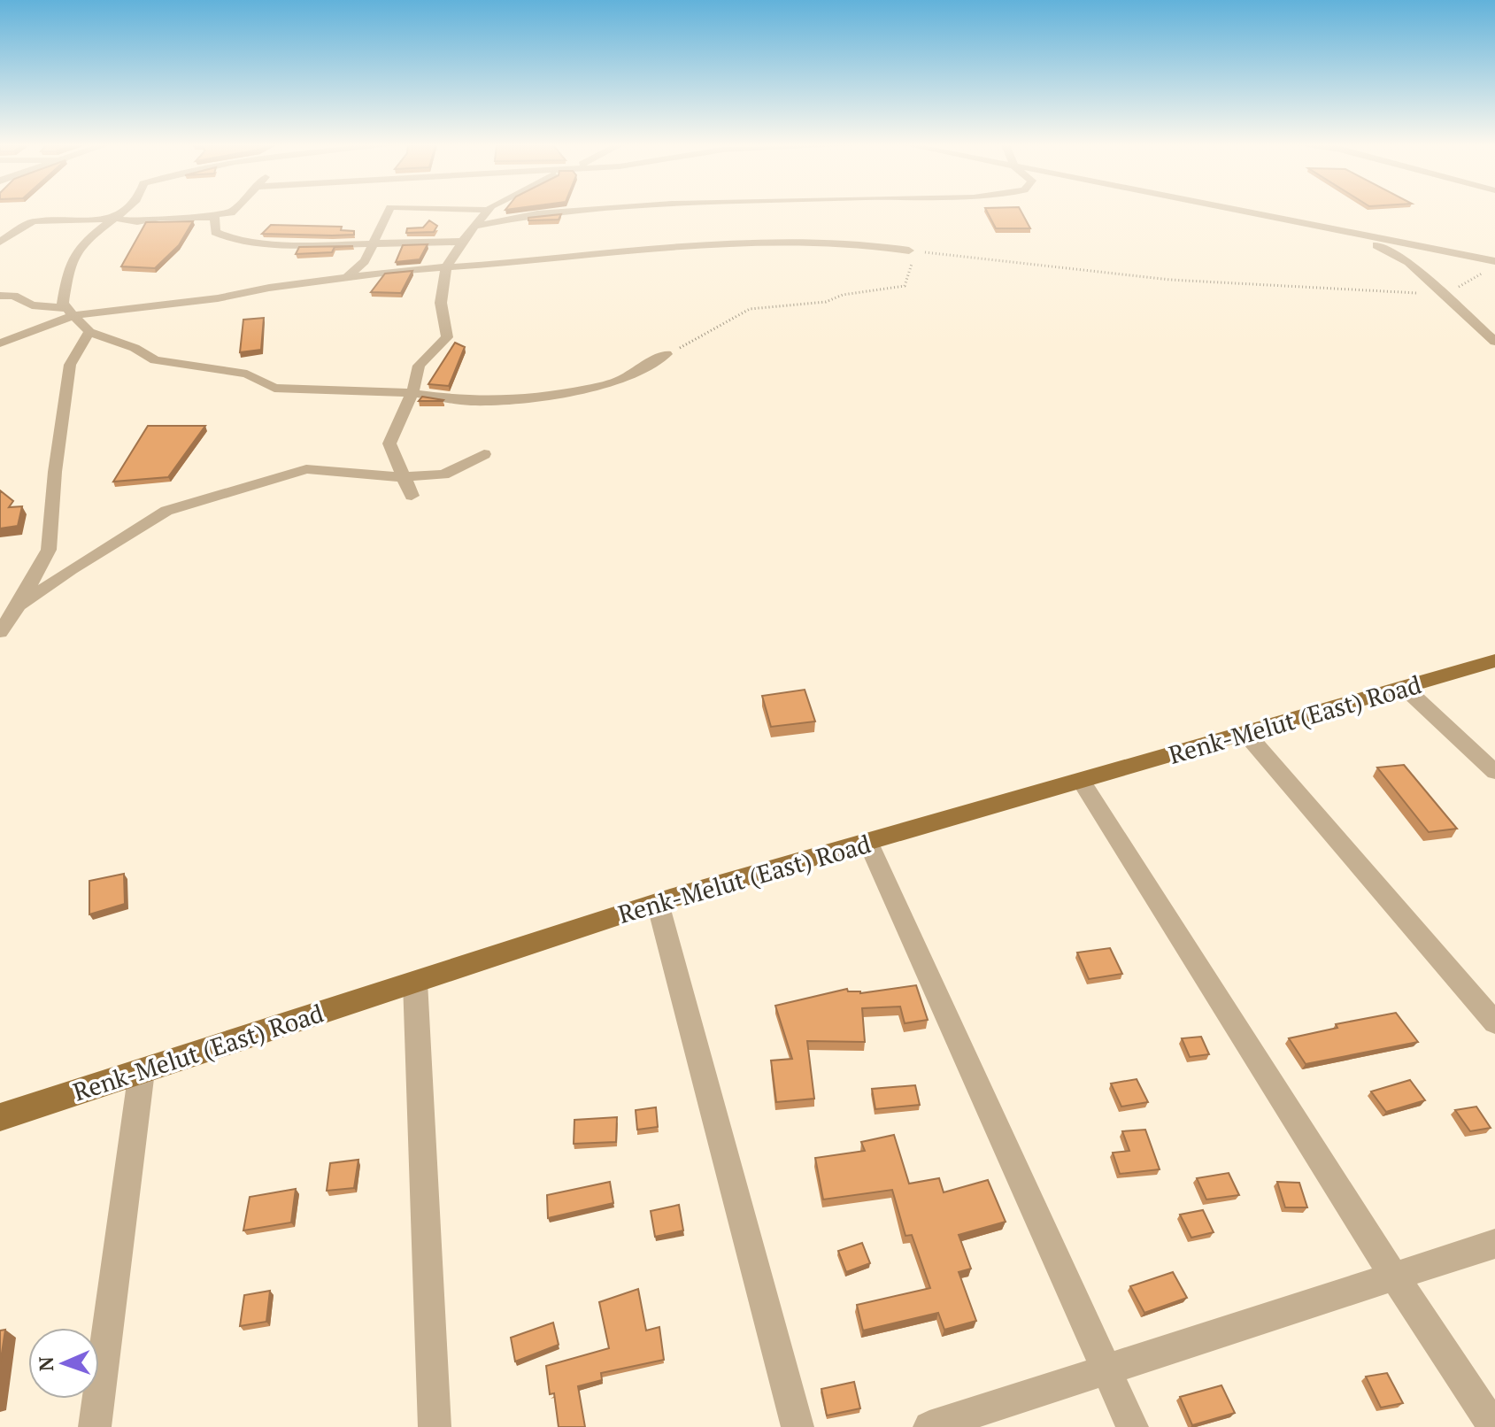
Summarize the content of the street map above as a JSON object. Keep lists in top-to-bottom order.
{
  "streets": {
    "main road": ["Renk-Melut (East) Road"]
  },
  "north": "left"
}
